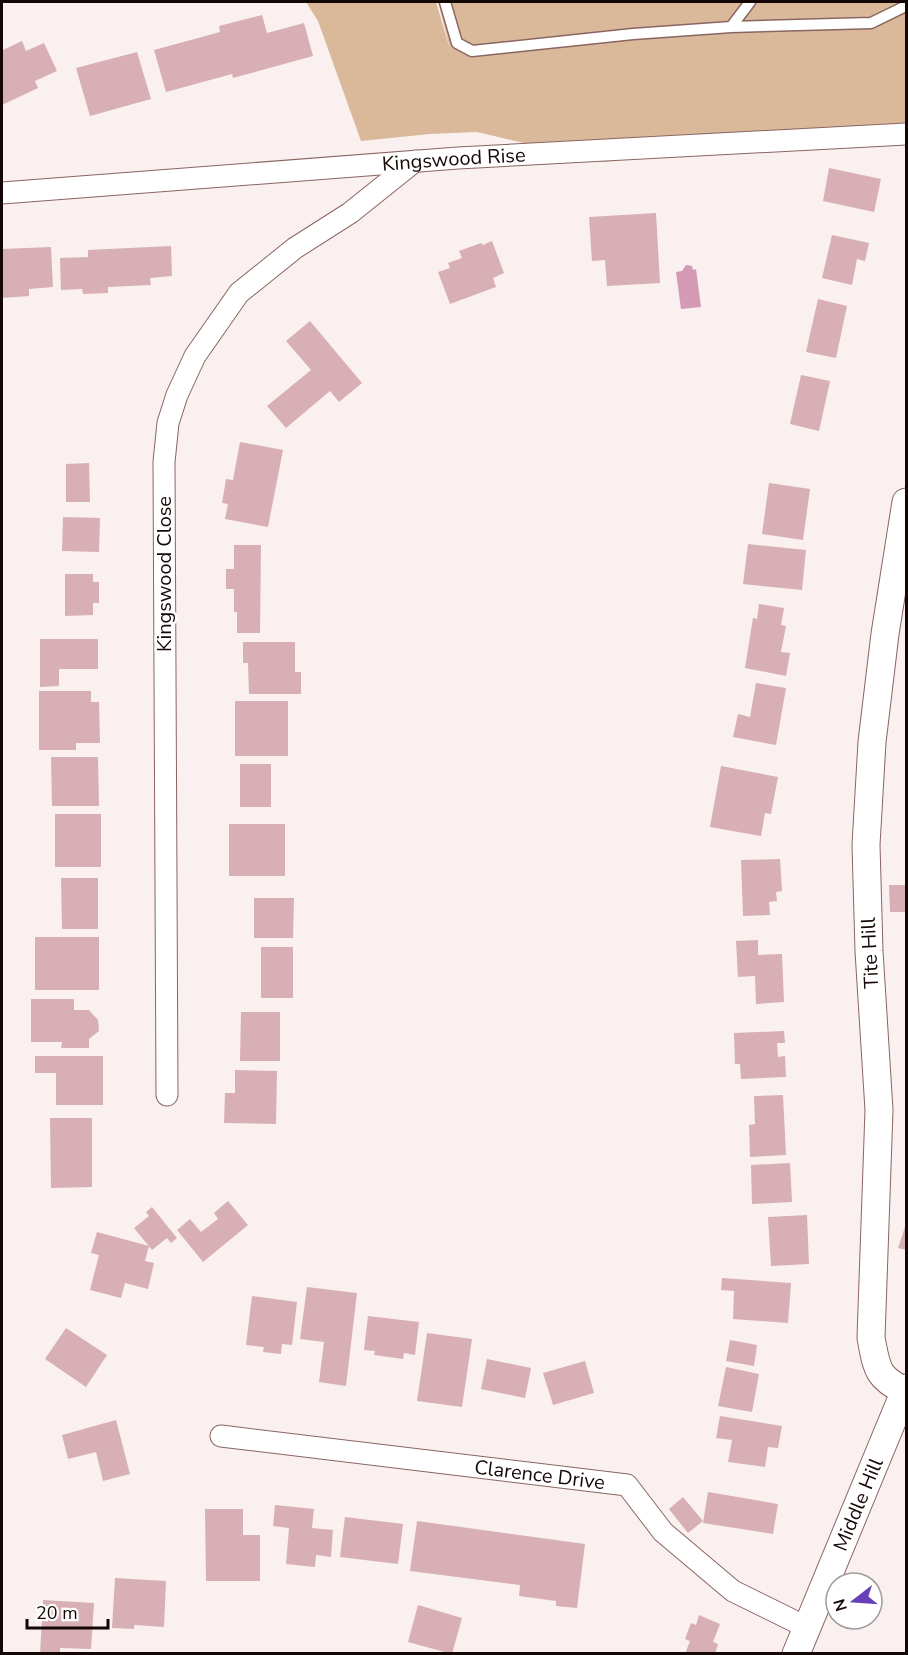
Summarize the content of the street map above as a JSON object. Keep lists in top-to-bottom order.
{
  "streets": {
    "street": [
      "Kingswood Rise",
      "Kingswood Close",
      "Tite Hill",
      "Clarence Drive",
      "Middle Hill"
    ]
  },
  "crossings": [
    ["Kingswood Rise", "Kingswood Close"],
    ["Tite Hill", "Middle Hill"],
    ["Clarence Drive", "Middle Hill"]
  ],
  "scale_bar": "20 m",
  "north": "left"
}
